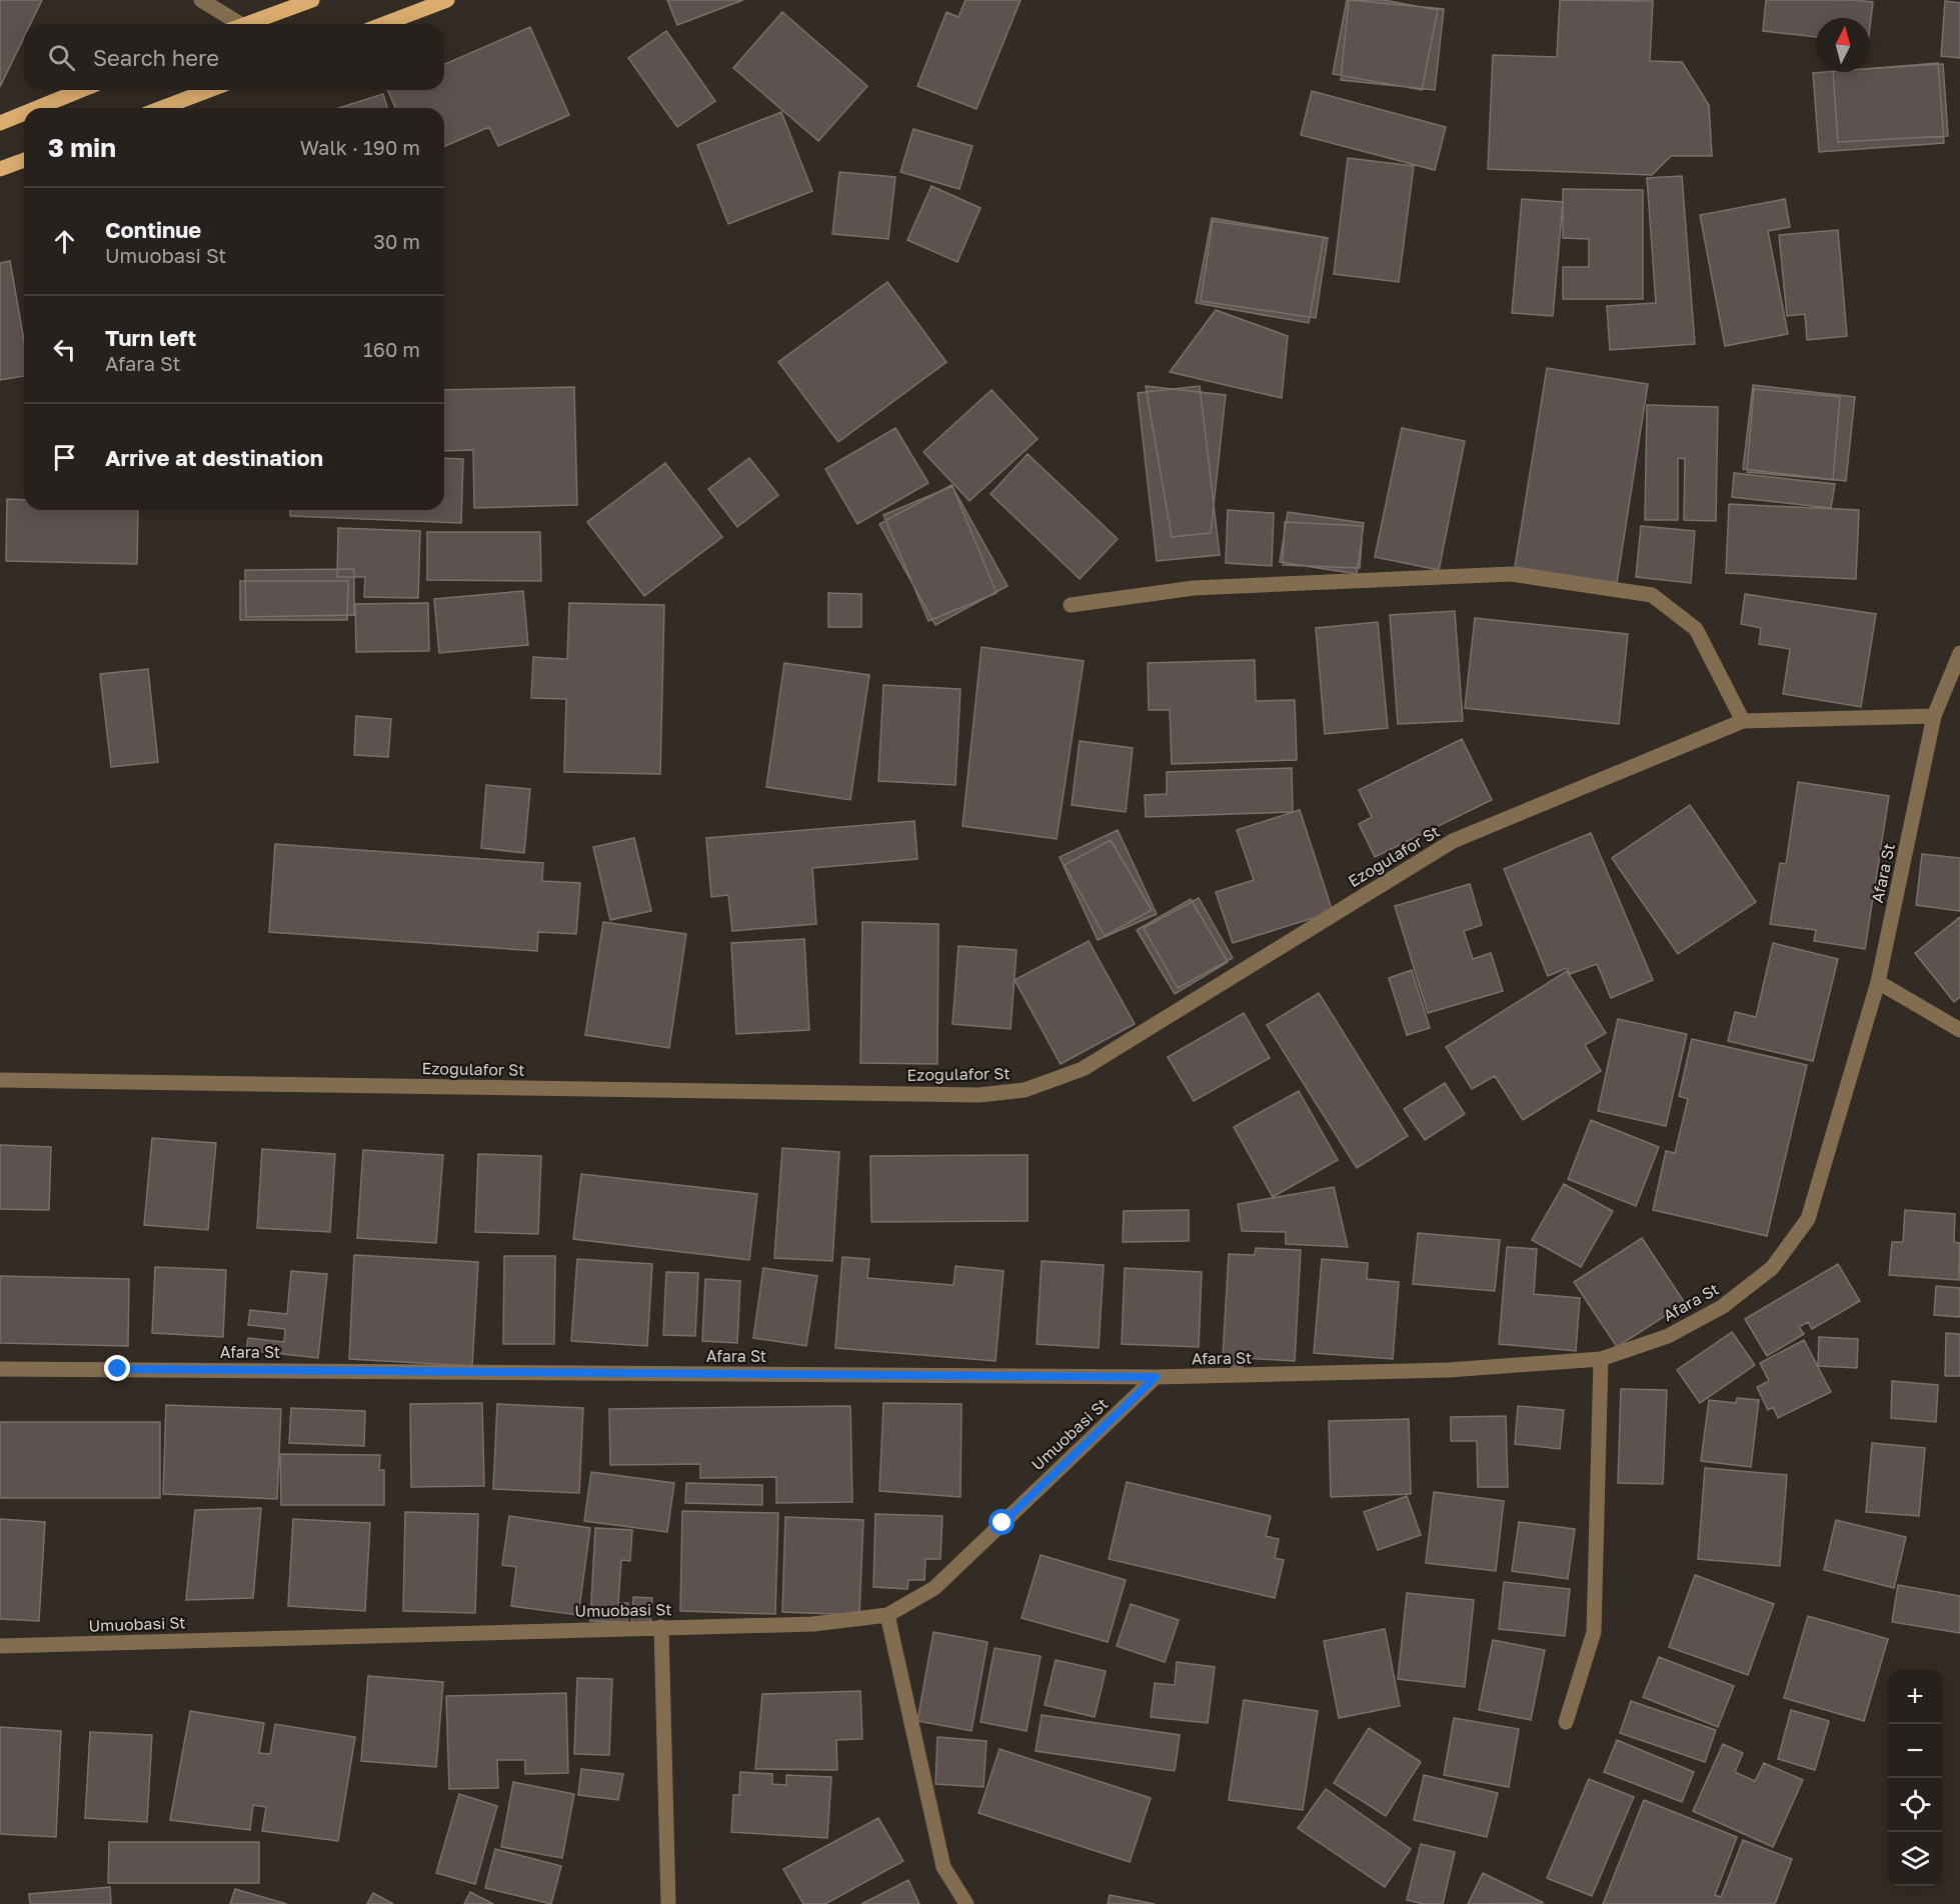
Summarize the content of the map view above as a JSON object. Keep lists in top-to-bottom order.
{
  "streets": {
    "street": ["Ezogulafor St", "Afara St", "Umuobasi St"]
  },
  "crossings": [
    ["Ezogulafor St", "Afara St"],
    ["Afara St", "Umuobasi St"]
  ],
  "north": "top",
  "page": {
    "search": "Search here",
    "heading": ["3 min", "Walk · 190 m"],
    "list": [
      ["Continue", "Umuobasi St", "30 m"],
      ["Turn left", "Afara St", "160 m"],
      "Arrive at destination"
    ],
    "map_buttons": ["+", "−"]
  }
}
